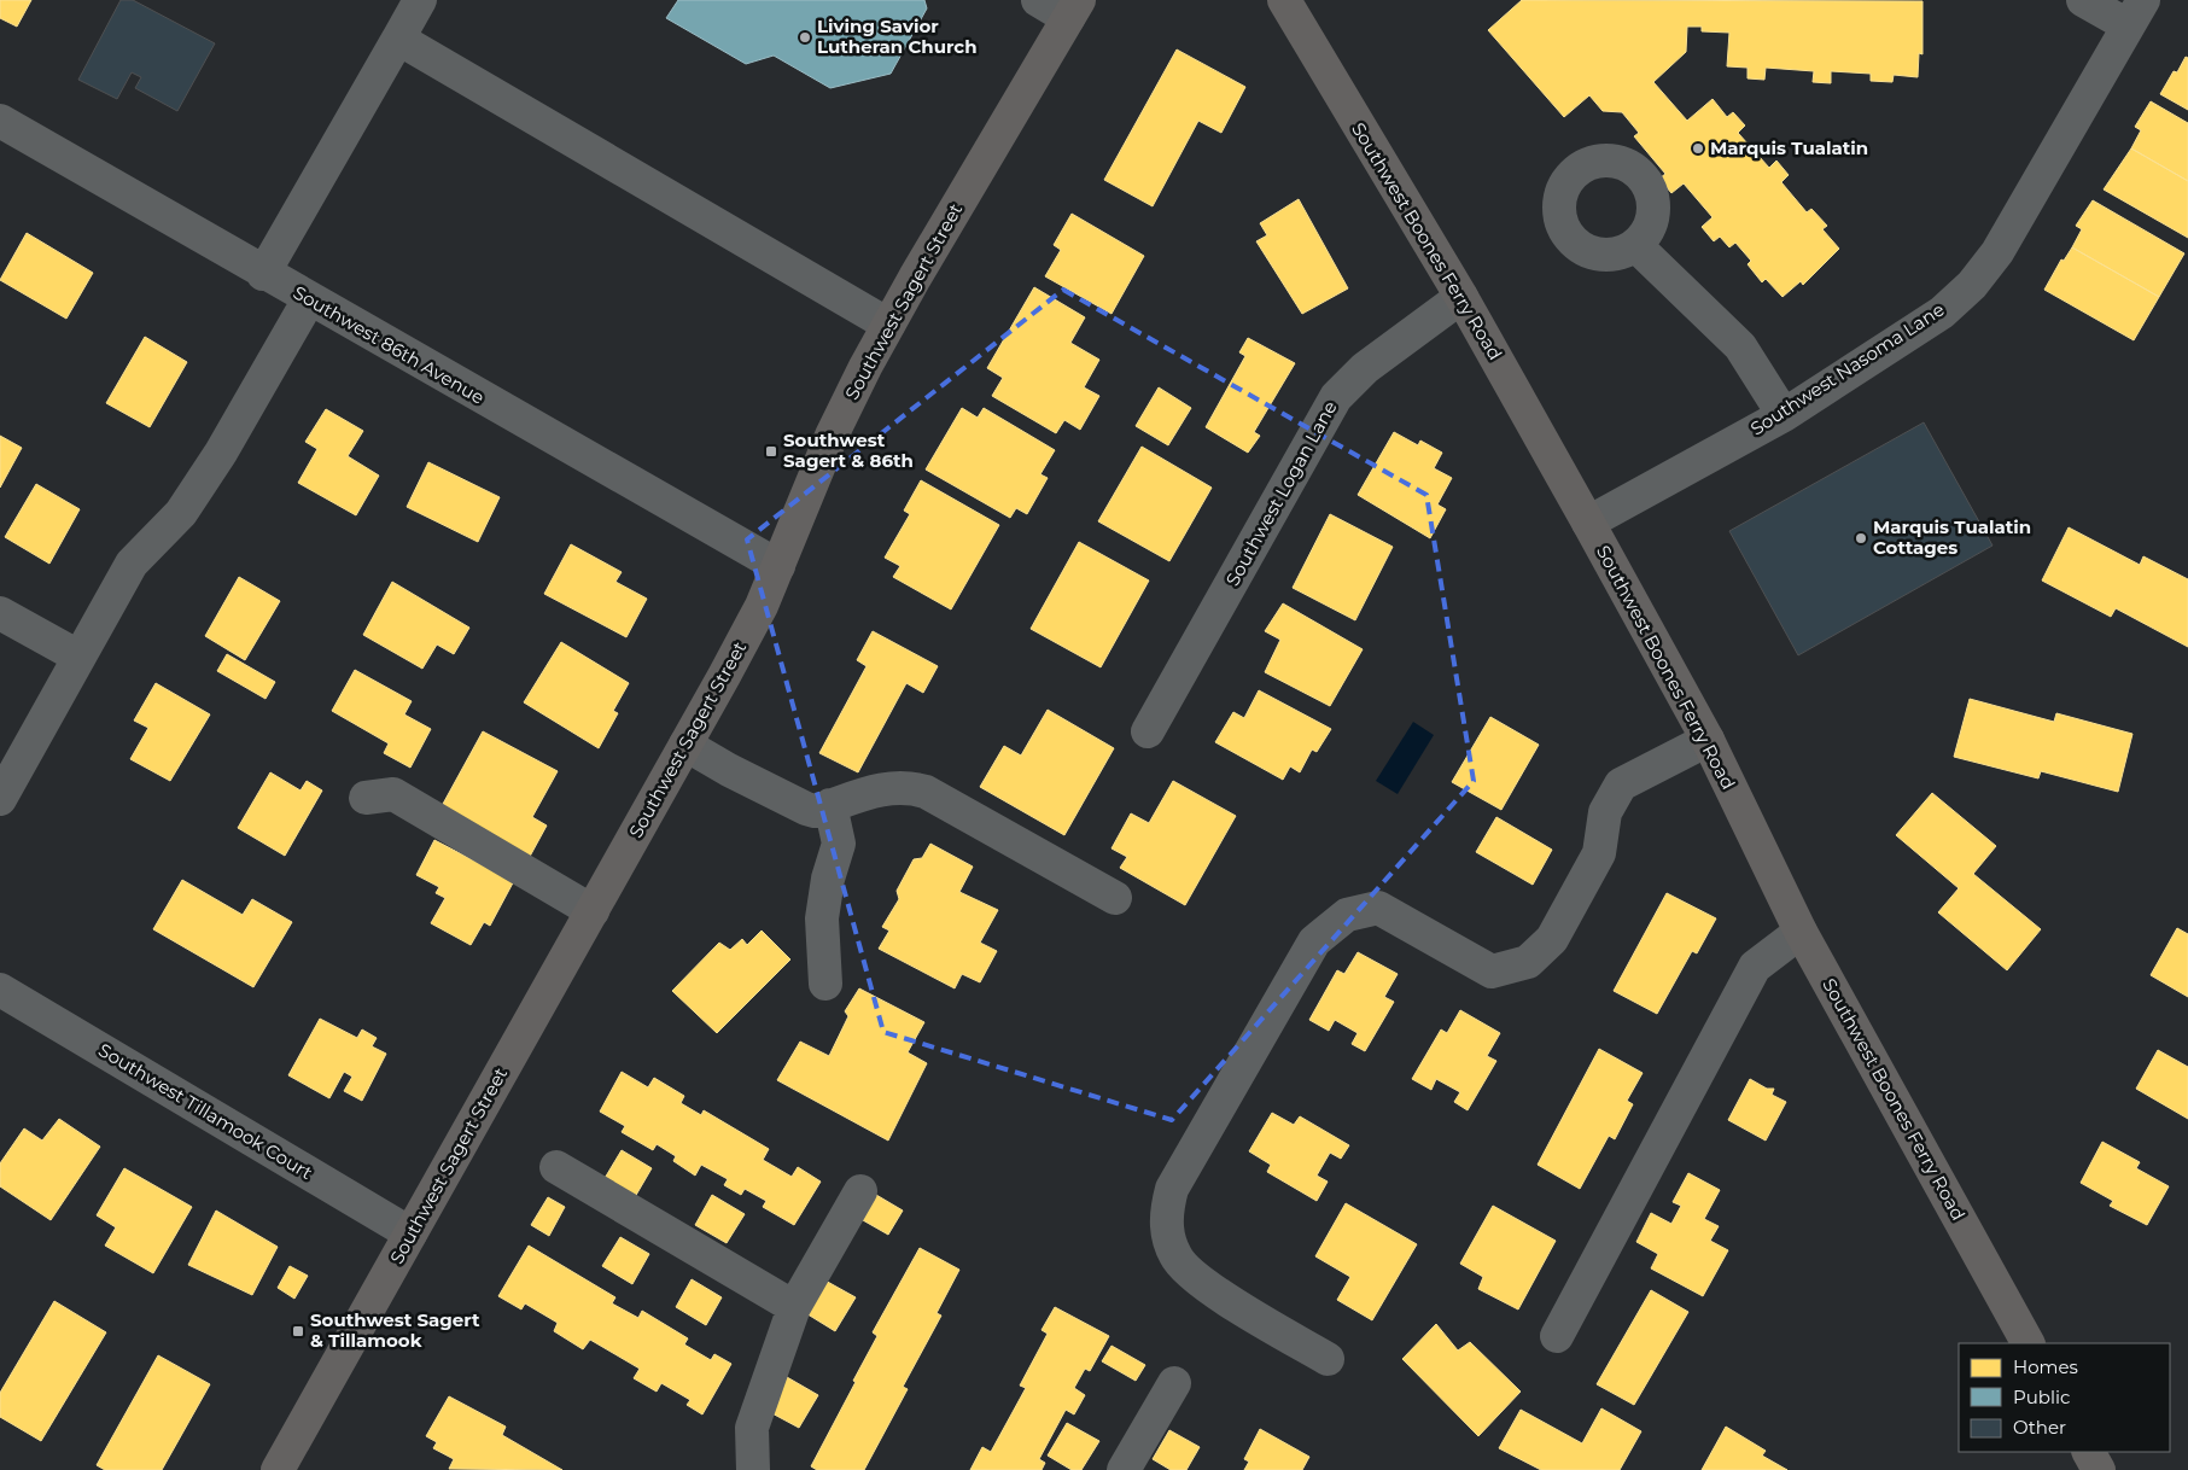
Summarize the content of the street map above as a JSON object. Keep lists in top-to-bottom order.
{
  "streets": {
    "main road": ["Southwest Boones Ferry Road", "Southwest Sagert Street"],
    "street": [
      "Southwest 86th Avenue",
      "Southwest Nasoma Lane",
      "Southwest Logan Lane",
      "Southwest Tillamook Court"
    ]
  },
  "crossings": [
    ["Southwest Boones Ferry Road", "Southwest Nasoma Lane"],
    ["Southwest Boones Ferry Road", "Southwest Logan Lane"],
    ["Southwest Sagert Street", "Southwest 86th Avenue"],
    ["Southwest Sagert Street", "Southwest Tillamook Court"]
  ],
  "places": {
    "other": ["Living Savior Lutheran Church", "Marquis Tualatin", "Marquis Tualatin Cottages"],
    "transit": ["Southwest Sagert & 86th", "Southwest Sagert & Tillamook"]
  },
  "legend": ["Homes", "Public", "Other"]
}
